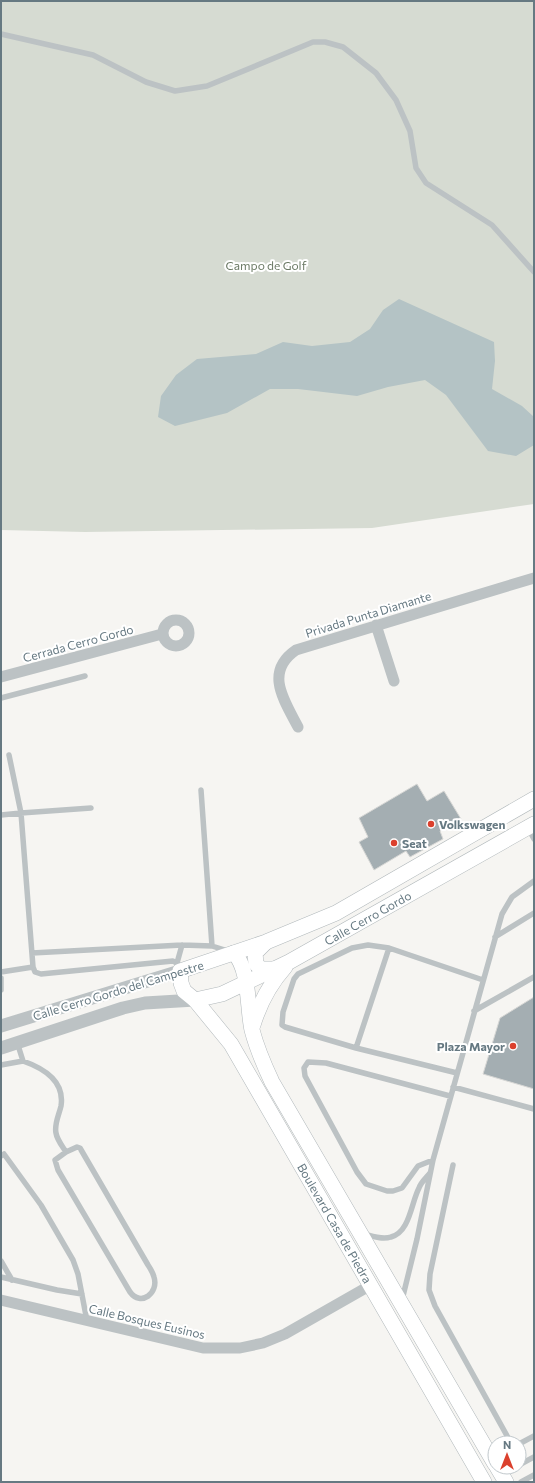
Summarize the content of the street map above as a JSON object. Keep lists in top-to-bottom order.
{
  "streets": {
    "main road": ["Calle Cerro Gordo", "Calle Cerro Gordo del Campestre", "Boulevard Casa de Piedra"],
    "street": ["Privada Punta Diamante", "Cerrada Cerro Gordo", "Calle Bosques Eusinos"]
  },
  "crossings": [
    ["Calle Cerro Gordo", "Calle Cerro Gordo del Campestre"],
    ["Calle Cerro Gordo", "Boulevard Casa de Piedra"],
    ["Calle Cerro Gordo del Campestre", "Boulevard Casa de Piedra"],
    ["Boulevard Casa de Piedra", "Calle Bosques Eusinos"]
  ],
  "parks": ["Campo de Golf"],
  "places": ["Volkswagen", "Seat", "Plaza Mayor"],
  "north": "top"
}
